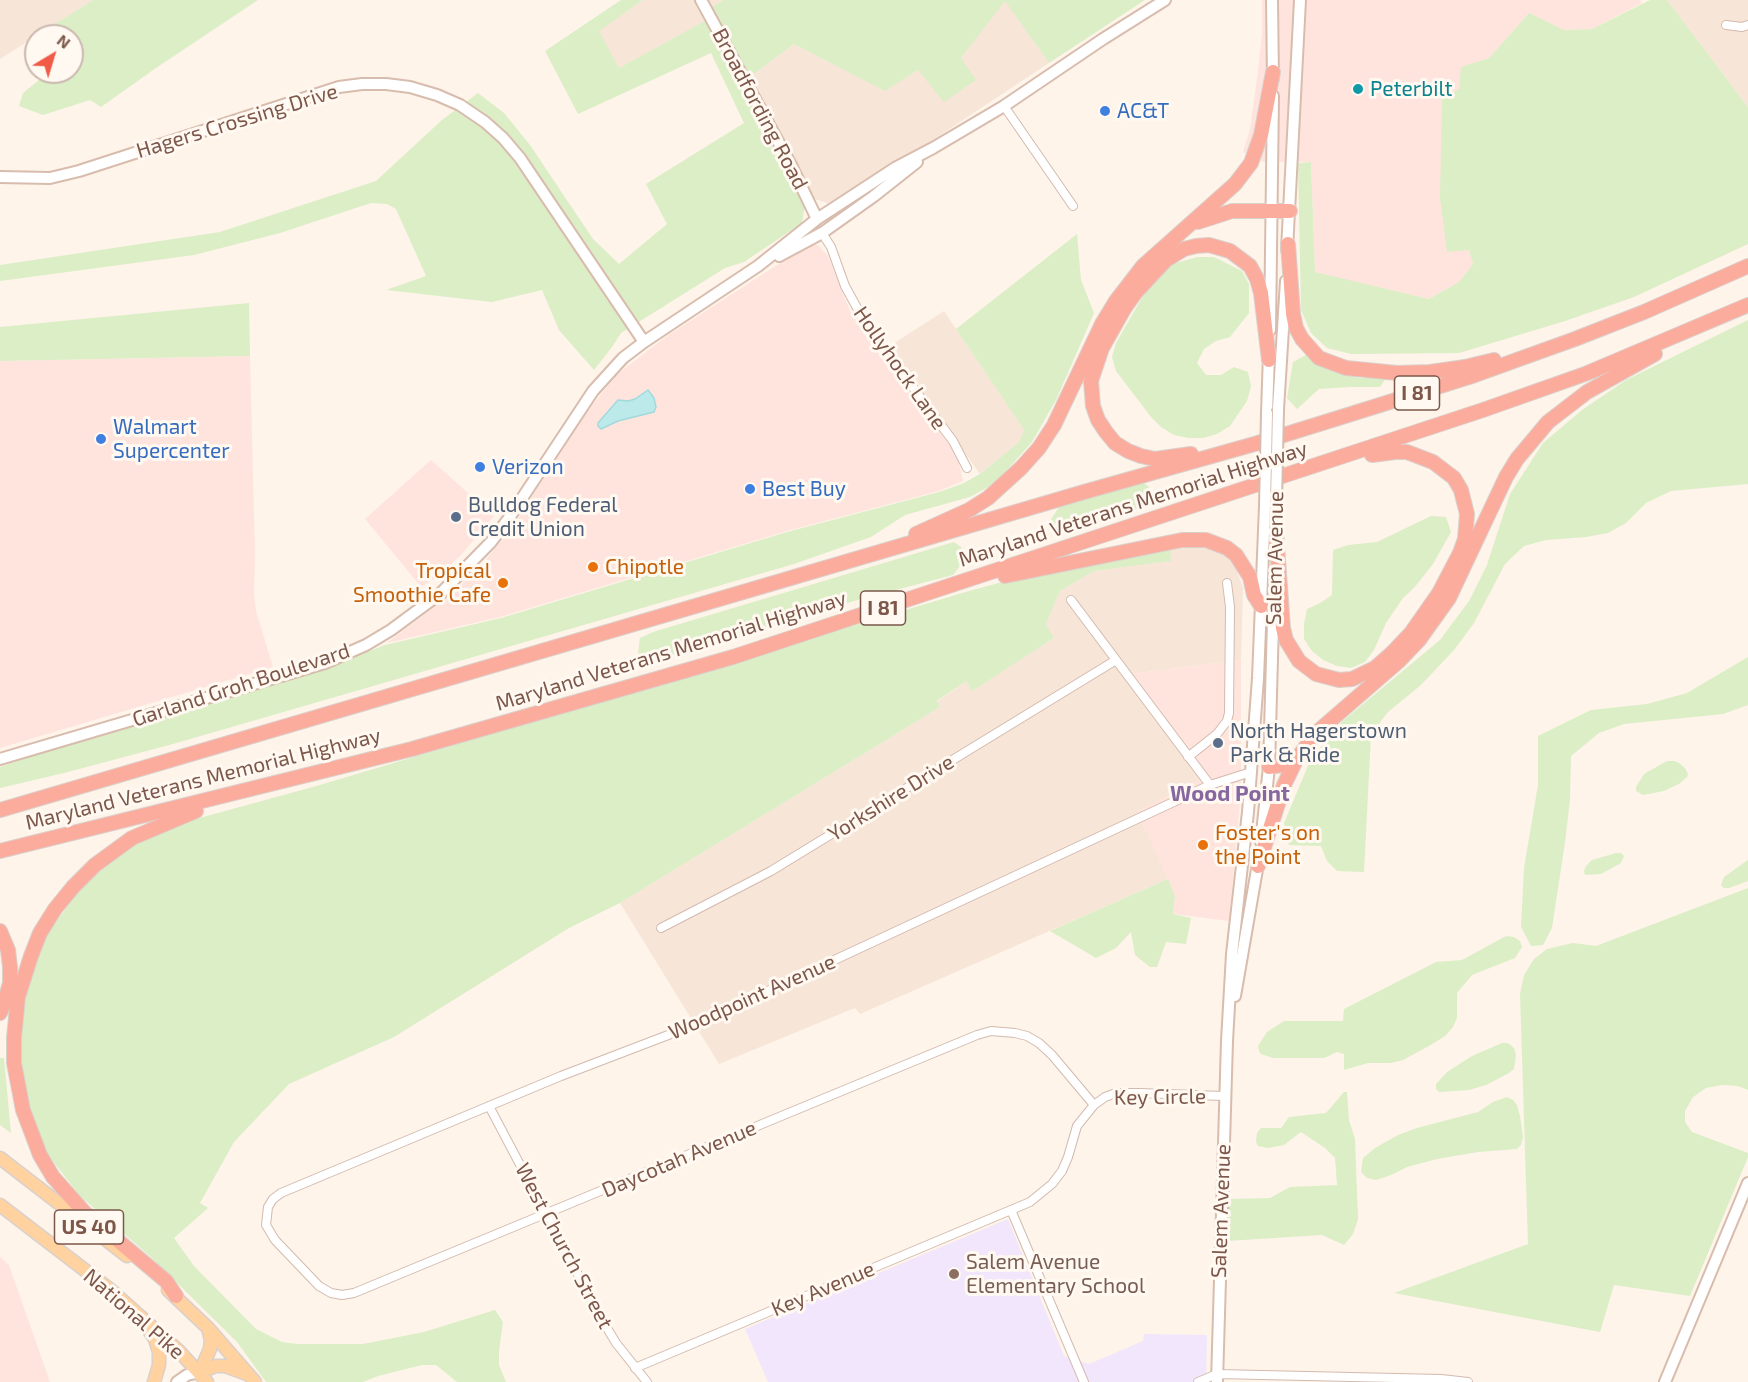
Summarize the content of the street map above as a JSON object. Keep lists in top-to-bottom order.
{
  "streets": {
    "highway": ["I 81", "Maryland Veterans Memorial Highway"],
    "main road": ["US 40", "National Pike"],
    "street": [
      "Broadfording Road",
      "Hagers Crossing Drive",
      "Hollyhock Lane",
      "Salem Avenue",
      "Garland Groh Boulevard",
      "Yorkshire Drive",
      "Woodpoint Avenue",
      "Key Circle",
      "Daycotah Avenue",
      "West Church Street",
      "Key Avenue"
    ]
  },
  "crossings": [
    ["Broadfording Road", "Garland Groh Boulevard"],
    ["Hagers Crossing Drive", "Garland Groh Boulevard"],
    ["Hollyhock Lane", "Garland Groh Boulevard"],
    ["Salem Avenue", "Woodpoint Avenue"],
    ["Salem Avenue", "Key Circle"],
    ["Woodpoint Avenue", "Daycotah Avenue"],
    ["Woodpoint Avenue", "West Church Street"],
    ["Key Circle", "Daycotah Avenue"],
    ["Key Circle", "Key Avenue"],
    ["Daycotah Avenue", "West Church Street"],
    ["US 40", "National Pike"],
    ["West Church Street", "Key Avenue"]
  ],
  "districts": ["Wood Point"],
  "places": [
    "Peterbilt",
    "AC&T",
    "Walmart Supercenter",
    "Verizon",
    "Best Buy",
    "Bulldog Federal Credit Union",
    "Chipotle",
    "Tropical Smoothie Cafe",
    "North Hagerstown Park & Ride",
    "Foster's on the Point",
    "Salem Avenue Elementary School"
  ],
  "north": "top right"
}
